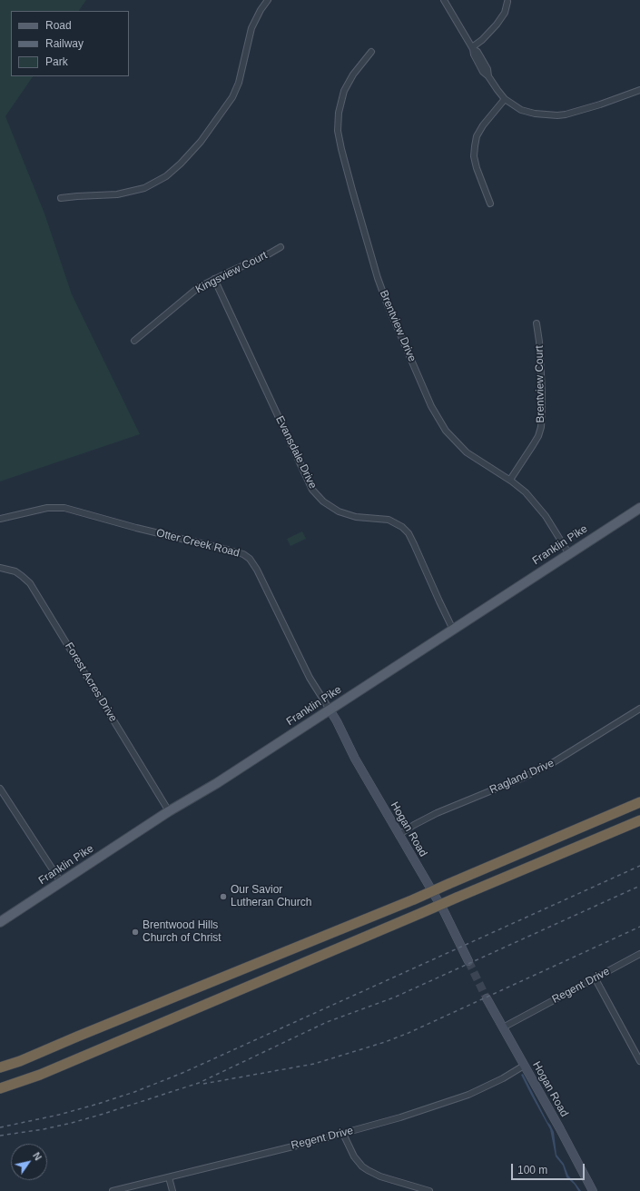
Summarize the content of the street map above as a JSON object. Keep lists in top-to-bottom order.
{
  "streets": {
    "main road": ["Franklin Pike"],
    "street": [
      "Kingsview Court",
      "Brentview Drive",
      "Brentview Court",
      "Evansdale Drive",
      "Otter Creek Road",
      "Forest Acres Drive",
      "Ragland Drive",
      "Hogan Road",
      "Regent Drive"
    ]
  },
  "crossings": [
    ["Kingsview Court", "Evansdale Drive"],
    ["Brentview Drive", "Brentview Court"],
    ["Brentview Drive", "Franklin Pike"],
    ["Evansdale Drive", "Franklin Pike"],
    ["Otter Creek Road", "Franklin Pike"],
    ["Otter Creek Road", "Hogan Road"],
    ["Franklin Pike", "Forest Acres Drive"],
    ["Franklin Pike", "Hogan Road"],
    ["Ragland Drive", "Hogan Road"],
    ["Hogan Road", "Regent Drive"]
  ],
  "places": ["Our Savior Lutheran Church", "Brentwood Hills Church of Christ"],
  "legend": ["Road", "Railway", "Park"],
  "scale_bar": "100 m",
  "north": "top right"
}
